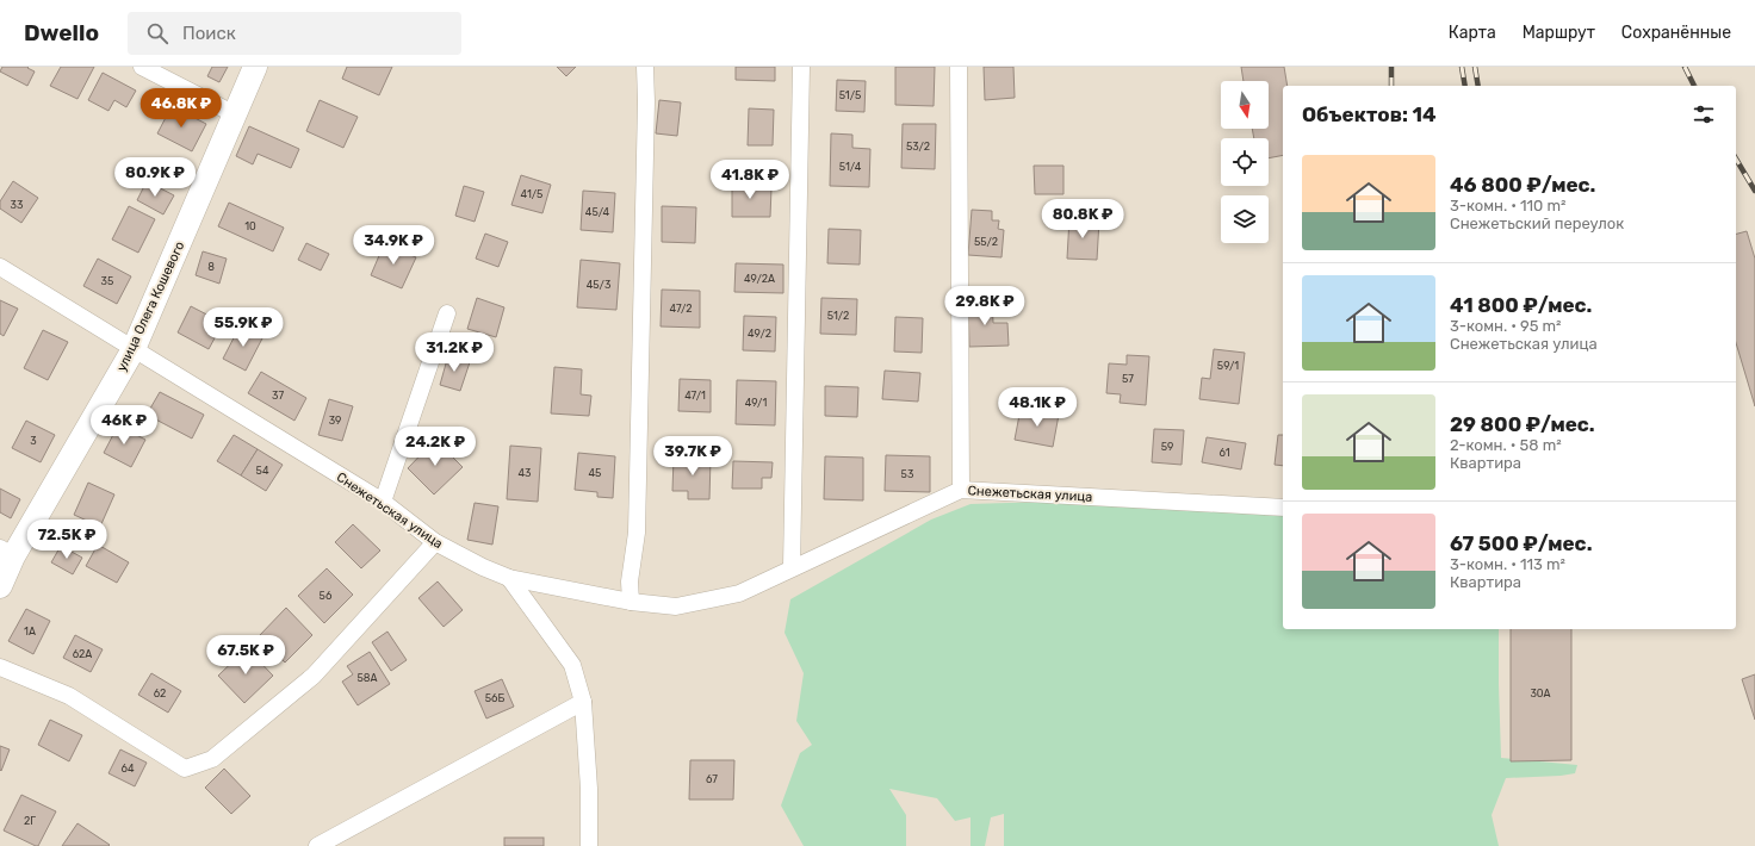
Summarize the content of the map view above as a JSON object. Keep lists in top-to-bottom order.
{
  "streets": {
    "street": ["улица Олега Кошевого", "Снежетьская улица"]
  },
  "crossings": [
    ["улица Олега Кошевого", "Снежетьская улица"]
  ],
  "house_numbers": [
    "51/5",
    "53/2",
    "51/4",
    "41/5",
    "33",
    "45/4",
    "10",
    "55/2",
    "8",
    "49/2А",
    "35",
    "45/3",
    "47/2",
    "51/2",
    "49/2",
    "59/1",
    "57",
    "37",
    "47/1",
    "49/1",
    "39",
    "3",
    "59",
    "61",
    "54",
    "43",
    "45",
    "53",
    "56",
    "1А",
    "62А",
    "58А",
    "62",
    "30А",
    "56Б",
    "64",
    "67",
    "2Г"
  ],
  "north": "bottom",
  "page": {
    "header": "Dwello",
    "search": "Поиск",
    "nav": ["Карта", "Маршрут", "Сохранённые"],
    "heading": "Объектов: 14",
    "price": [
      "46.8K ₽",
      "80.9K ₽",
      "41.8K ₽",
      "80.8K ₽",
      "34.9K ₽",
      "29.8K ₽",
      "55.9K ₽",
      "31.2K ₽",
      "48.1K ₽",
      "46K ₽",
      "24.2K ₽",
      "39.7K ₽",
      "72.5K ₽",
      "67.5K ₽"
    ],
    "list": [
      {
        "name": "46 800 ₽/мес.",
        "note": "3-комн. · 110 m² · Снежетьский переулок"
      },
      {
        "name": "41 800 ₽/мес.",
        "note": "3-комн. · 95 m² · Снежетьская улица"
      },
      {
        "name": "29 800 ₽/мес.",
        "note": "2-комн. · 58 m² · Квартира"
      },
      {
        "name": "67 500 ₽/мес.",
        "note": "3-комн. · 113 m² · Квартира"
      }
    ]
  }
}
